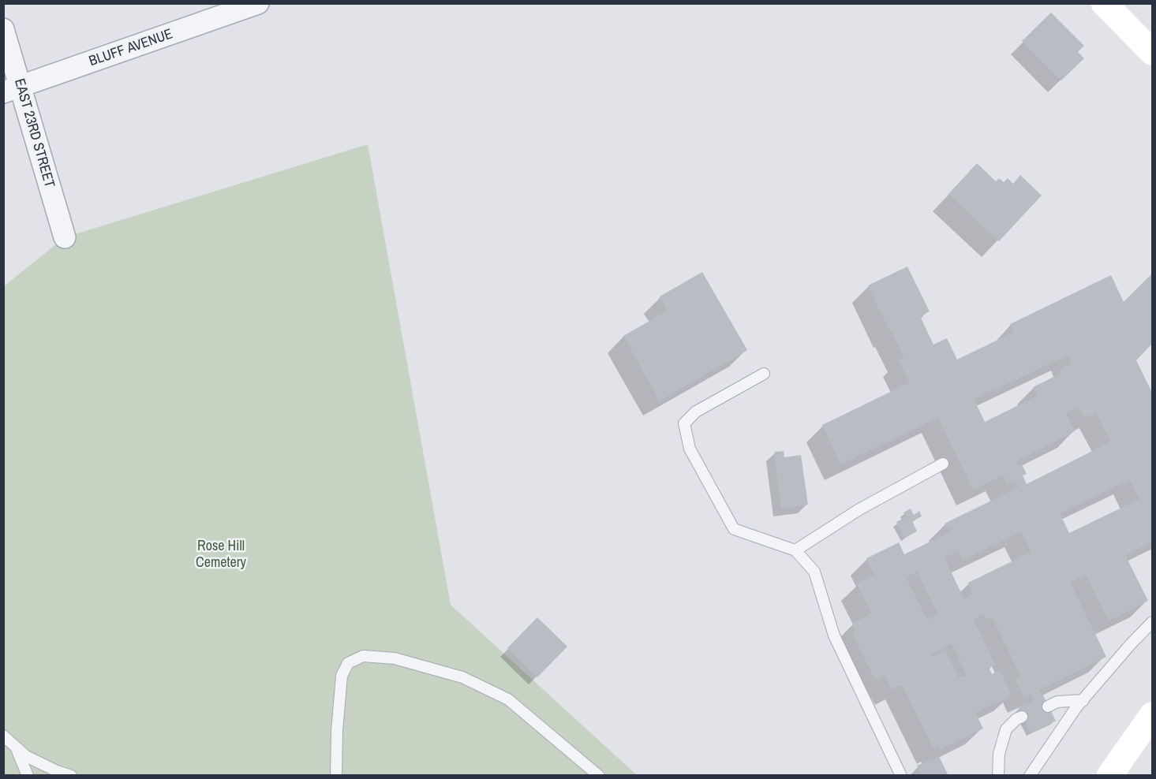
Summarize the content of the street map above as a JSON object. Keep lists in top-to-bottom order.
{
  "streets": {
    "street": ["BLUFF AVENUE", "EAST 23RD STREET"]
  },
  "crossings": [
    ["BLUFF AVENUE", "EAST 23RD STREET"]
  ],
  "parks": ["Rose Hill Cemetery"]
}
